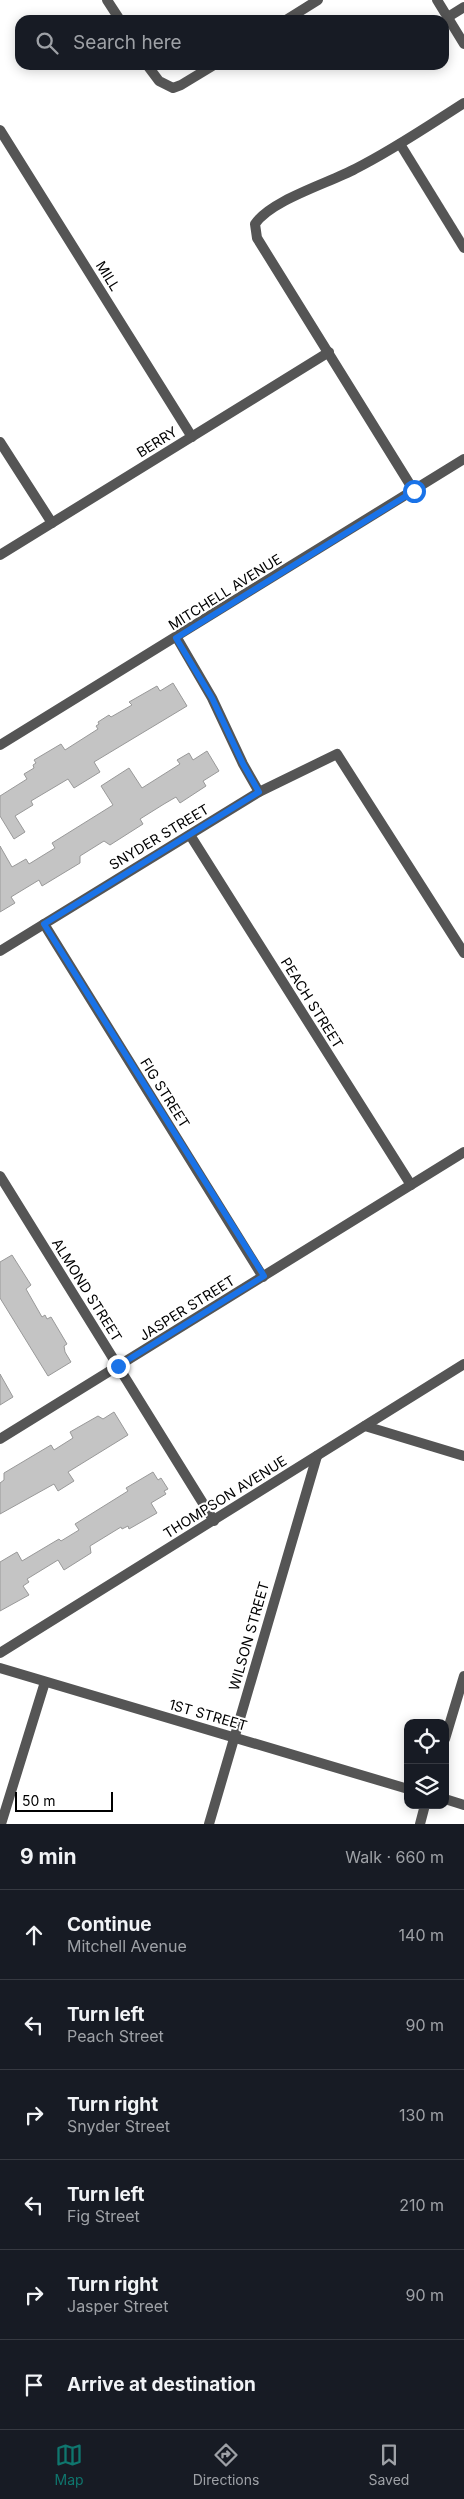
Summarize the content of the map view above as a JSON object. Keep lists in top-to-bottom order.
{
  "streets": {
    "street": [
      "MILL",
      "BERRY",
      "MITCHELL AVENUE",
      "SNYDER STREET",
      "PEACH STREET",
      "FIG STREET",
      "ALMOND STREET",
      "JASPER STREET",
      "THOMPSON AVENUE",
      "WILSON STREET",
      "1ST STREET"
    ]
  },
  "crossings": [
    ["MILL", "BERRY"],
    ["SNYDER STREET", "PEACH STREET"],
    ["SNYDER STREET", "FIG STREET"],
    ["PEACH STREET", "JASPER STREET"],
    ["FIG STREET", "JASPER STREET"],
    ["ALMOND STREET", "JASPER STREET"],
    ["ALMOND STREET", "THOMPSON AVENUE"],
    ["THOMPSON AVENUE", "WILSON STREET"],
    ["WILSON STREET", "1ST STREET"]
  ],
  "scale_bar": "50 m",
  "page": {
    "search": "Search here",
    "scale": "50 m",
    "heading": ["9 min", "Walk · 660 m"],
    "list": [
      ["Continue", "Mitchell Avenue", "140 m"],
      ["Turn left", "Peach Street", "90 m"],
      ["Turn right", "Snyder Street", "130 m"],
      ["Turn left", "Fig Street", "210 m"],
      ["Turn right", "Jasper Street", "90 m"],
      "Arrive at destination"
    ],
    "nav": ["Map", "Directions", "Saved"]
  }
}
